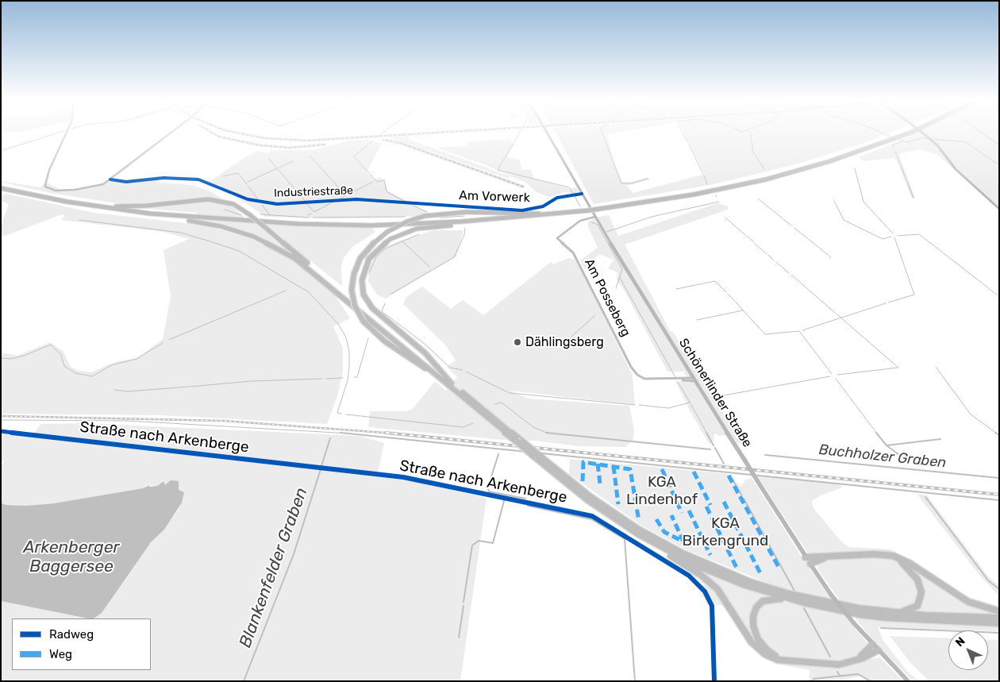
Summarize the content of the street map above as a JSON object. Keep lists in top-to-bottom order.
{
  "streets": {
    "main road": ["Schönerlinder Straße"],
    "street": [
      "Industriestraße",
      "Am Vorwerk",
      "Am Posseberg",
      "Straße nach Arkenberge"
    ]
  },
  "crossings": [
    ["Industriestraße", "Am Vorwerk"],
    ["Am Vorwerk", "Schönerlinder Straße"],
    ["Am Posseberg", "Schönerlinder Straße"]
  ],
  "water": ["Buchholzer Graben", "Arkenberger Baggersee", "Blankenfelder Graben"],
  "parks": ["KGA Lindenhof", "KGA Birkengrund"],
  "places": ["Dählingsberg"],
  "legend": ["Radweg", "Weg"],
  "north": "top left"
}
